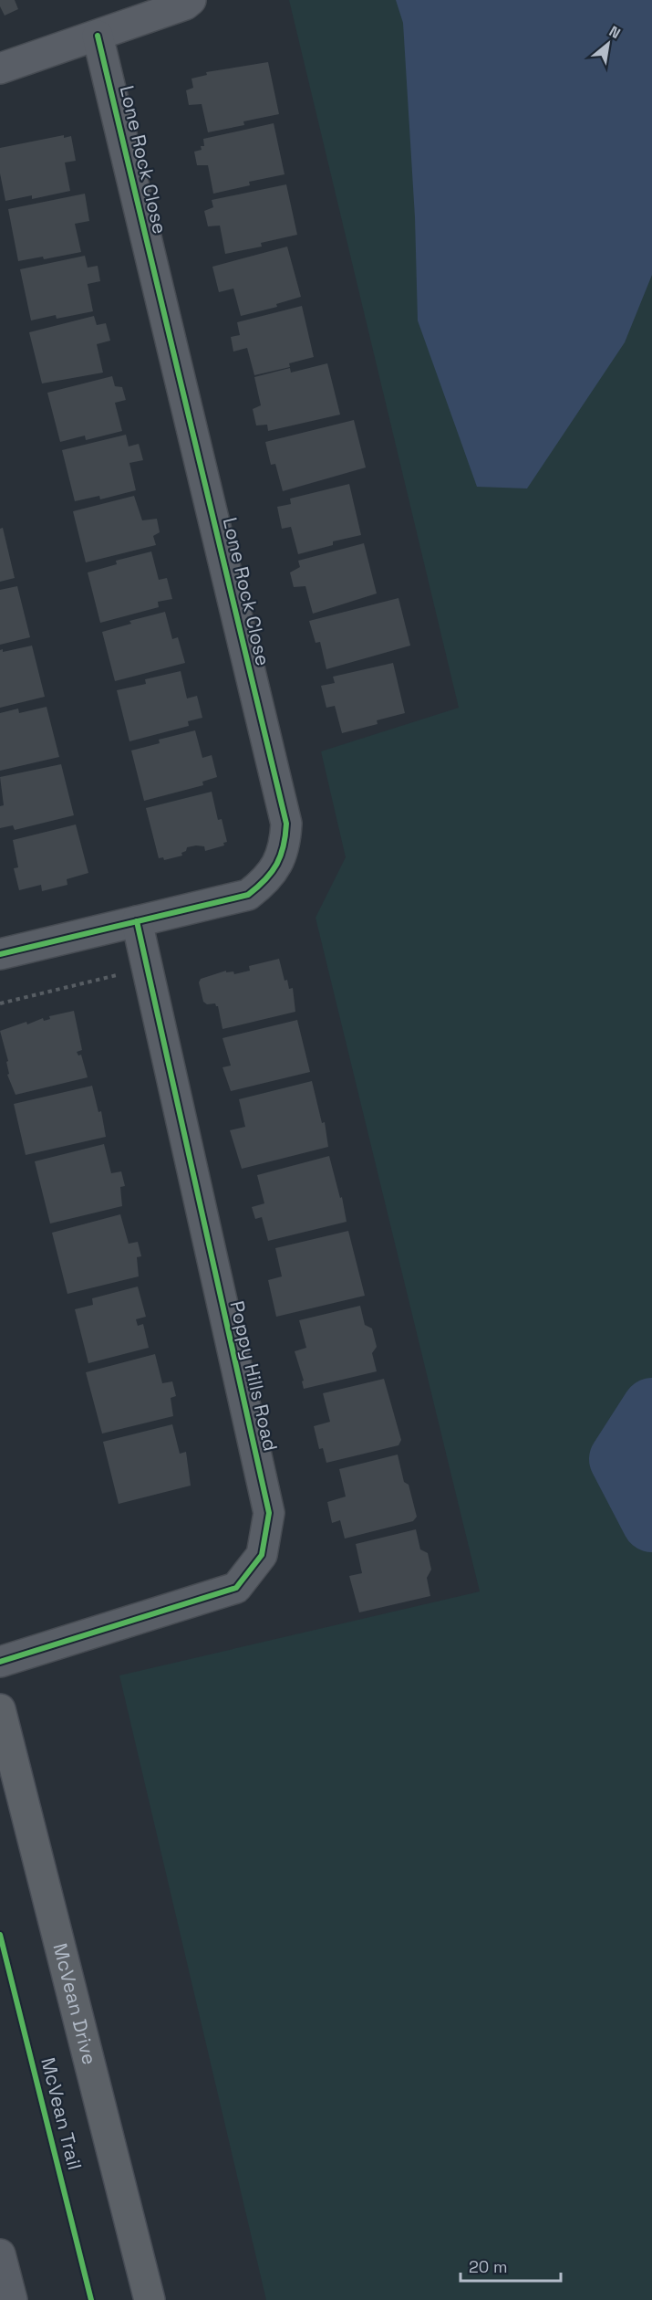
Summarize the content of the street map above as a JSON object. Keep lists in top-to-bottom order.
{
  "streets": {
    "main road": ["McVean Drive"],
    "street": ["Lone Rock Close", "Poppy Hills Road"],
    "cycle path": ["McVean Trail"]
  },
  "crossings": [
    ["Lone Rock Close", "Poppy Hills Road"]
  ],
  "scale_bar": "20 m",
  "north": "top right"
}
